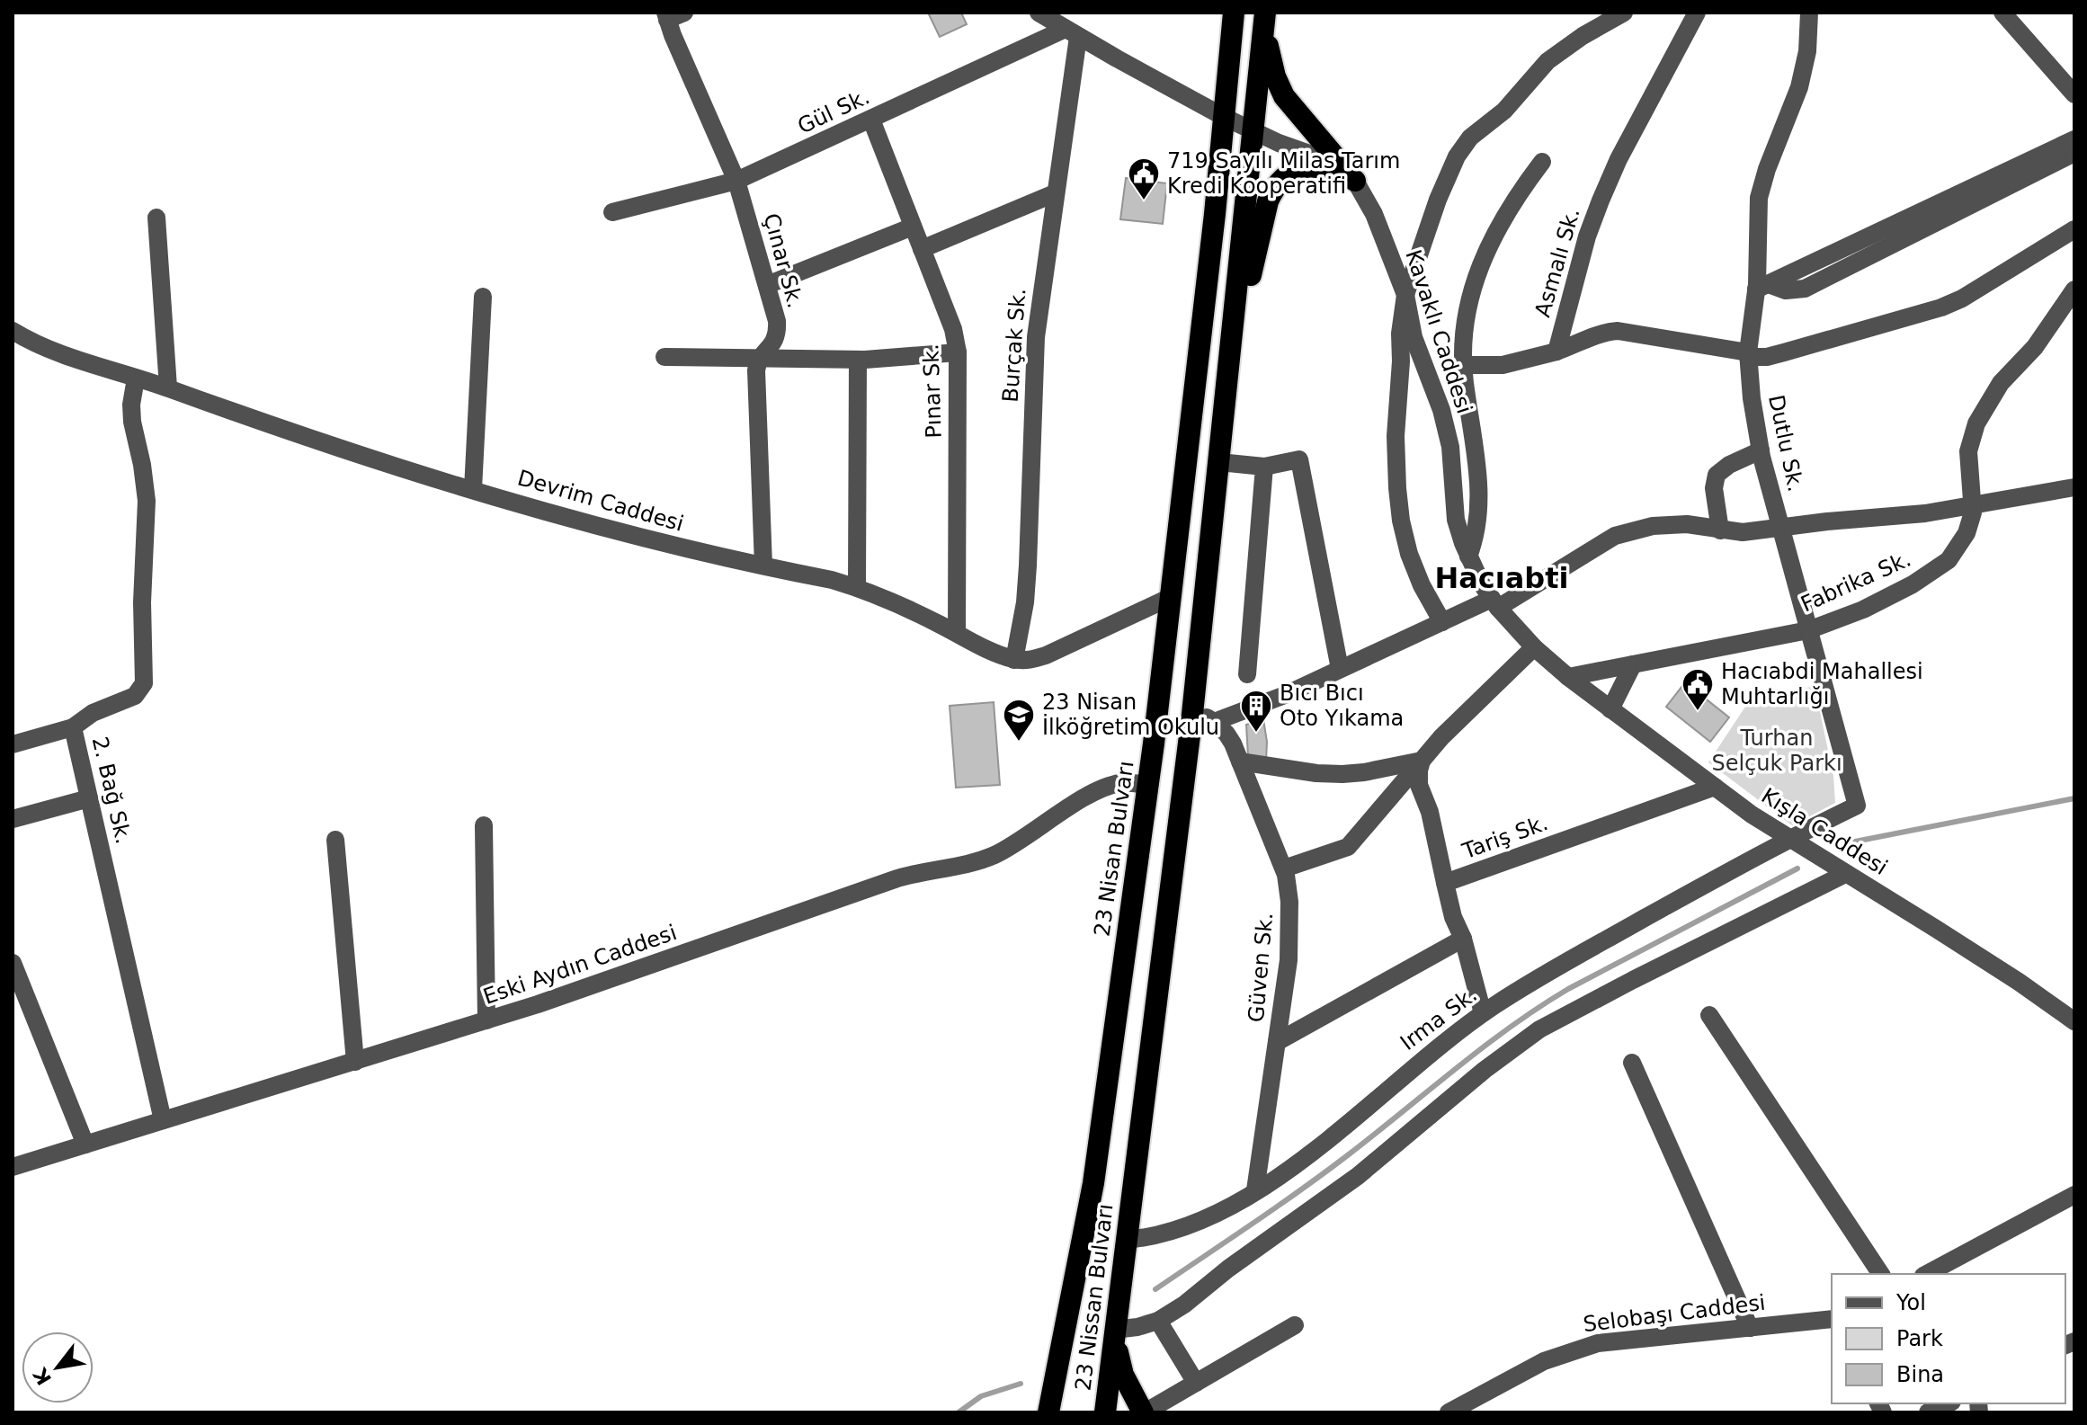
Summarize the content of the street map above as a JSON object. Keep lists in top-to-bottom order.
{
  "streets": {
    "highway": ["23 Nisan Bulvarı", "23 Nissan Bulvarı"],
    "street": [
      "Gül Sk.",
      "Çınar Sk.",
      "Asmalı Sk.",
      "Kavaklı Caddesi",
      "Burçak Sk.",
      "Pınar Sk.",
      "Dutlu Sk.",
      "Devrim Caddesi",
      "Fabrika Sk.",
      "2. Bağ Sk.",
      "Kışla Caddesi",
      "Tariş Sk.",
      "Eski Aydın Caddesi",
      "Güven Sk.",
      "Irma Sk.",
      "Selobaşı Caddesi"
    ]
  },
  "crossings": [
    ["Gül Sk.", "Çınar Sk."],
    ["Gül Sk.", "Kavaklı Caddesi"],
    ["Gül Sk.", "Burçak Sk."],
    ["Gül Sk.", "Pınar Sk."],
    ["Çınar Sk.", "Devrim Caddesi"],
    ["Asmalı Sk.", "Dutlu Sk."],
    ["Kavaklı Caddesi", "Burçak Sk."],
    ["Kavaklı Caddesi", "Kışla Caddesi"],
    ["Kavaklı Caddesi", "23 Nisan Bulvarı"],
    ["Burçak Sk.", "Devrim Caddesi"],
    ["Pınar Sk.", "Devrim Caddesi"],
    ["Dutlu Sk.", "Fabrika Sk."],
    ["Dutlu Sk.", "Kışla Caddesi"],
    ["Dutlu Sk.", "Irma Sk."],
    ["Devrim Caddesi", "2. Bağ Sk."],
    ["Fabrika Sk.", "Kışla Caddesi"],
    ["2. Bağ Sk.", "Eski Aydın Caddesi"],
    ["Kışla Caddesi", "Tariş Sk."],
    ["Kışla Caddesi", "Irma Sk."],
    ["Tariş Sk.", "Irma Sk."],
    ["23 Nisan Bulvarı", "Eski Aydın Caddesi"],
    ["Güven Sk.", "Irma Sk."],
    ["Irma Sk.", "23 Nissan Bulvarı"]
  ],
  "districts": ["Hacıabti"],
  "parks": ["Turhan Selçuk Parkı"],
  "places": {
    "public building": ["719 Sayılı Milas Tarım Kredi Kooperatifi", "Hacıabdi Mahallesi Muhtarlığı"],
    "building": ["Bıcı Bıcı Oto Yıkama"],
    "school or university": ["23 Nisan İlköğretim Okulu"]
  },
  "legend": ["Yol", "Park", "Bina"],
  "north": "bottom left"
}
